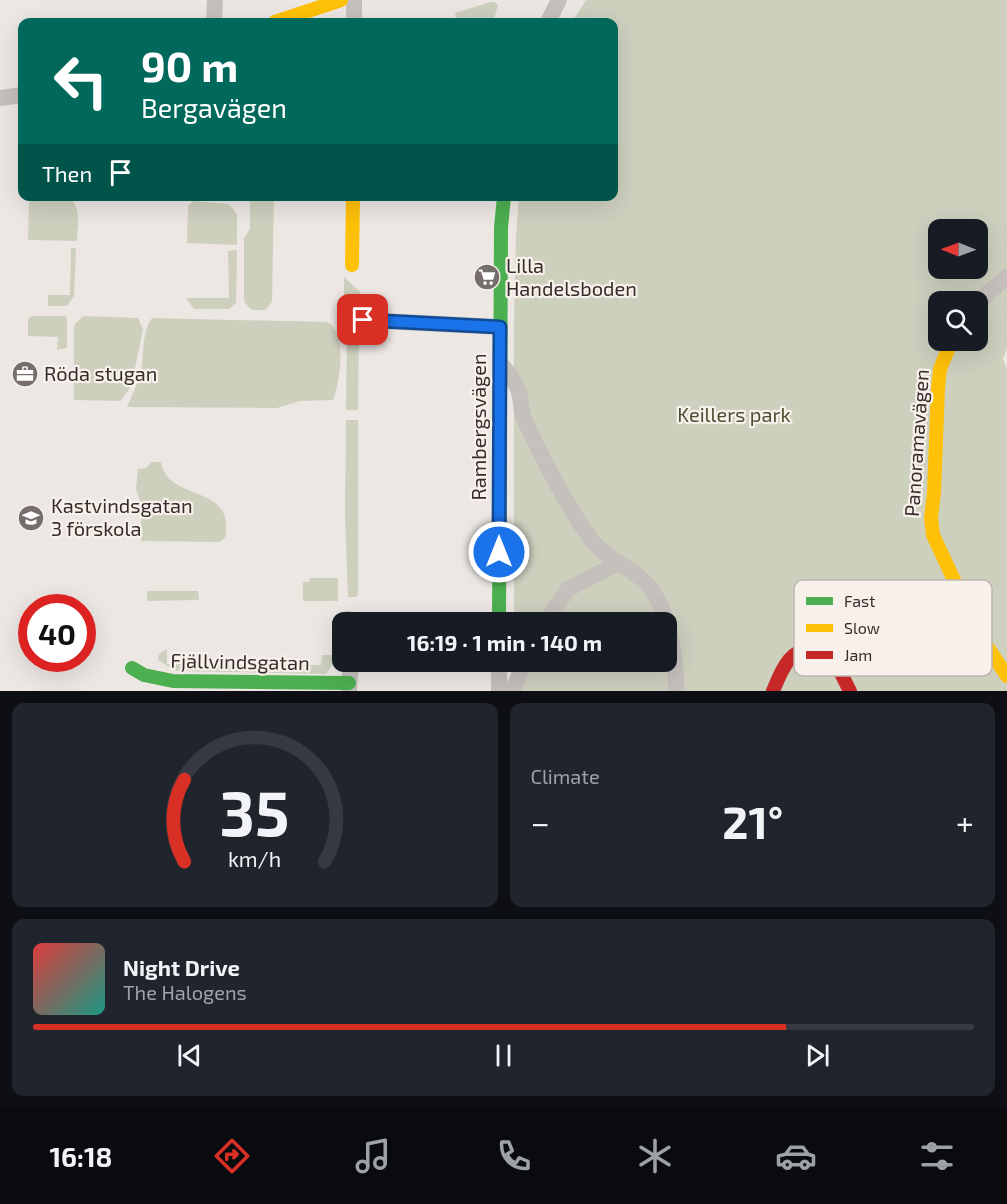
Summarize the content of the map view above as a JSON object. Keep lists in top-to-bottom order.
{
  "streets": {
    "street": ["Rambergsvägen", "Panoramavägen", "Fjällvindsgatan"]
  },
  "parks": ["Keillers park"],
  "places": {
    "supermarket": ["Lilla Handelsboden"],
    "office": ["Röda stugan"],
    "school or university": ["Kastvindsgatan 3 förskola"]
  },
  "legend": ["Fast", "Slow", "Jam"],
  "north": "left",
  "page": {
    "turn": ["90 m", "Bergavägen"],
    "then": "Then",
    "limit": "40",
    "trip": "16:19 · 1 min · 140 m",
    "tile": "Climate",
    "heat": ["−", "21°", "+"],
    "song": ["Night Drive", "The Halogens"],
    "tabs": "16:18",
    "gauge": ["35", "km/h"]
  }
}
